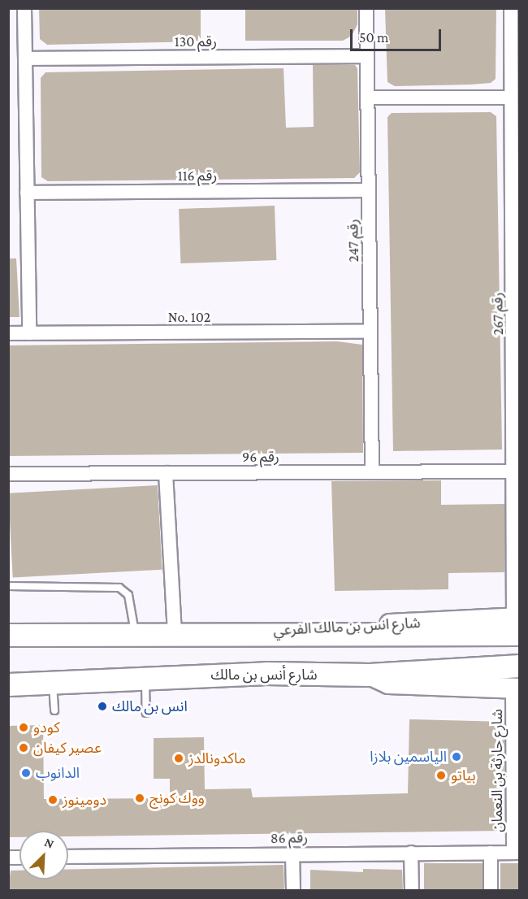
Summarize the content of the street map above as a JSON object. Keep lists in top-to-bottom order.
{
  "streets": {
    "main road": ["شارع أنس بن مالك"],
    "street": [
      "رقم 130",
      "رقم 116",
      "رقم 247",
      "رقم 267",
      "No. 102",
      "رقم 96",
      "شارع حارثة بن النعمان",
      "رقم 86"
    ]
  },
  "crossings": [
    ["رقم 130", "رقم 247"],
    ["رقم 116", "رقم 247"],
    ["رقم 247", "No. 102"],
    ["رقم 247", "رقم 96"],
    ["رقم 267", "رقم 96"],
    ["شارع حارثة بن النعمان", "رقم 86"]
  ],
  "places": [
    "انس بن مالك",
    "كودو",
    "عصير كيفان",
    "الياسمين بلازا",
    "ماكدونالدز",
    "الدانوب",
    "بياتو",
    "ووك كونج",
    "دومينوز"
  ],
  "scale_bar": "50 m",
  "north": "top right"
}
